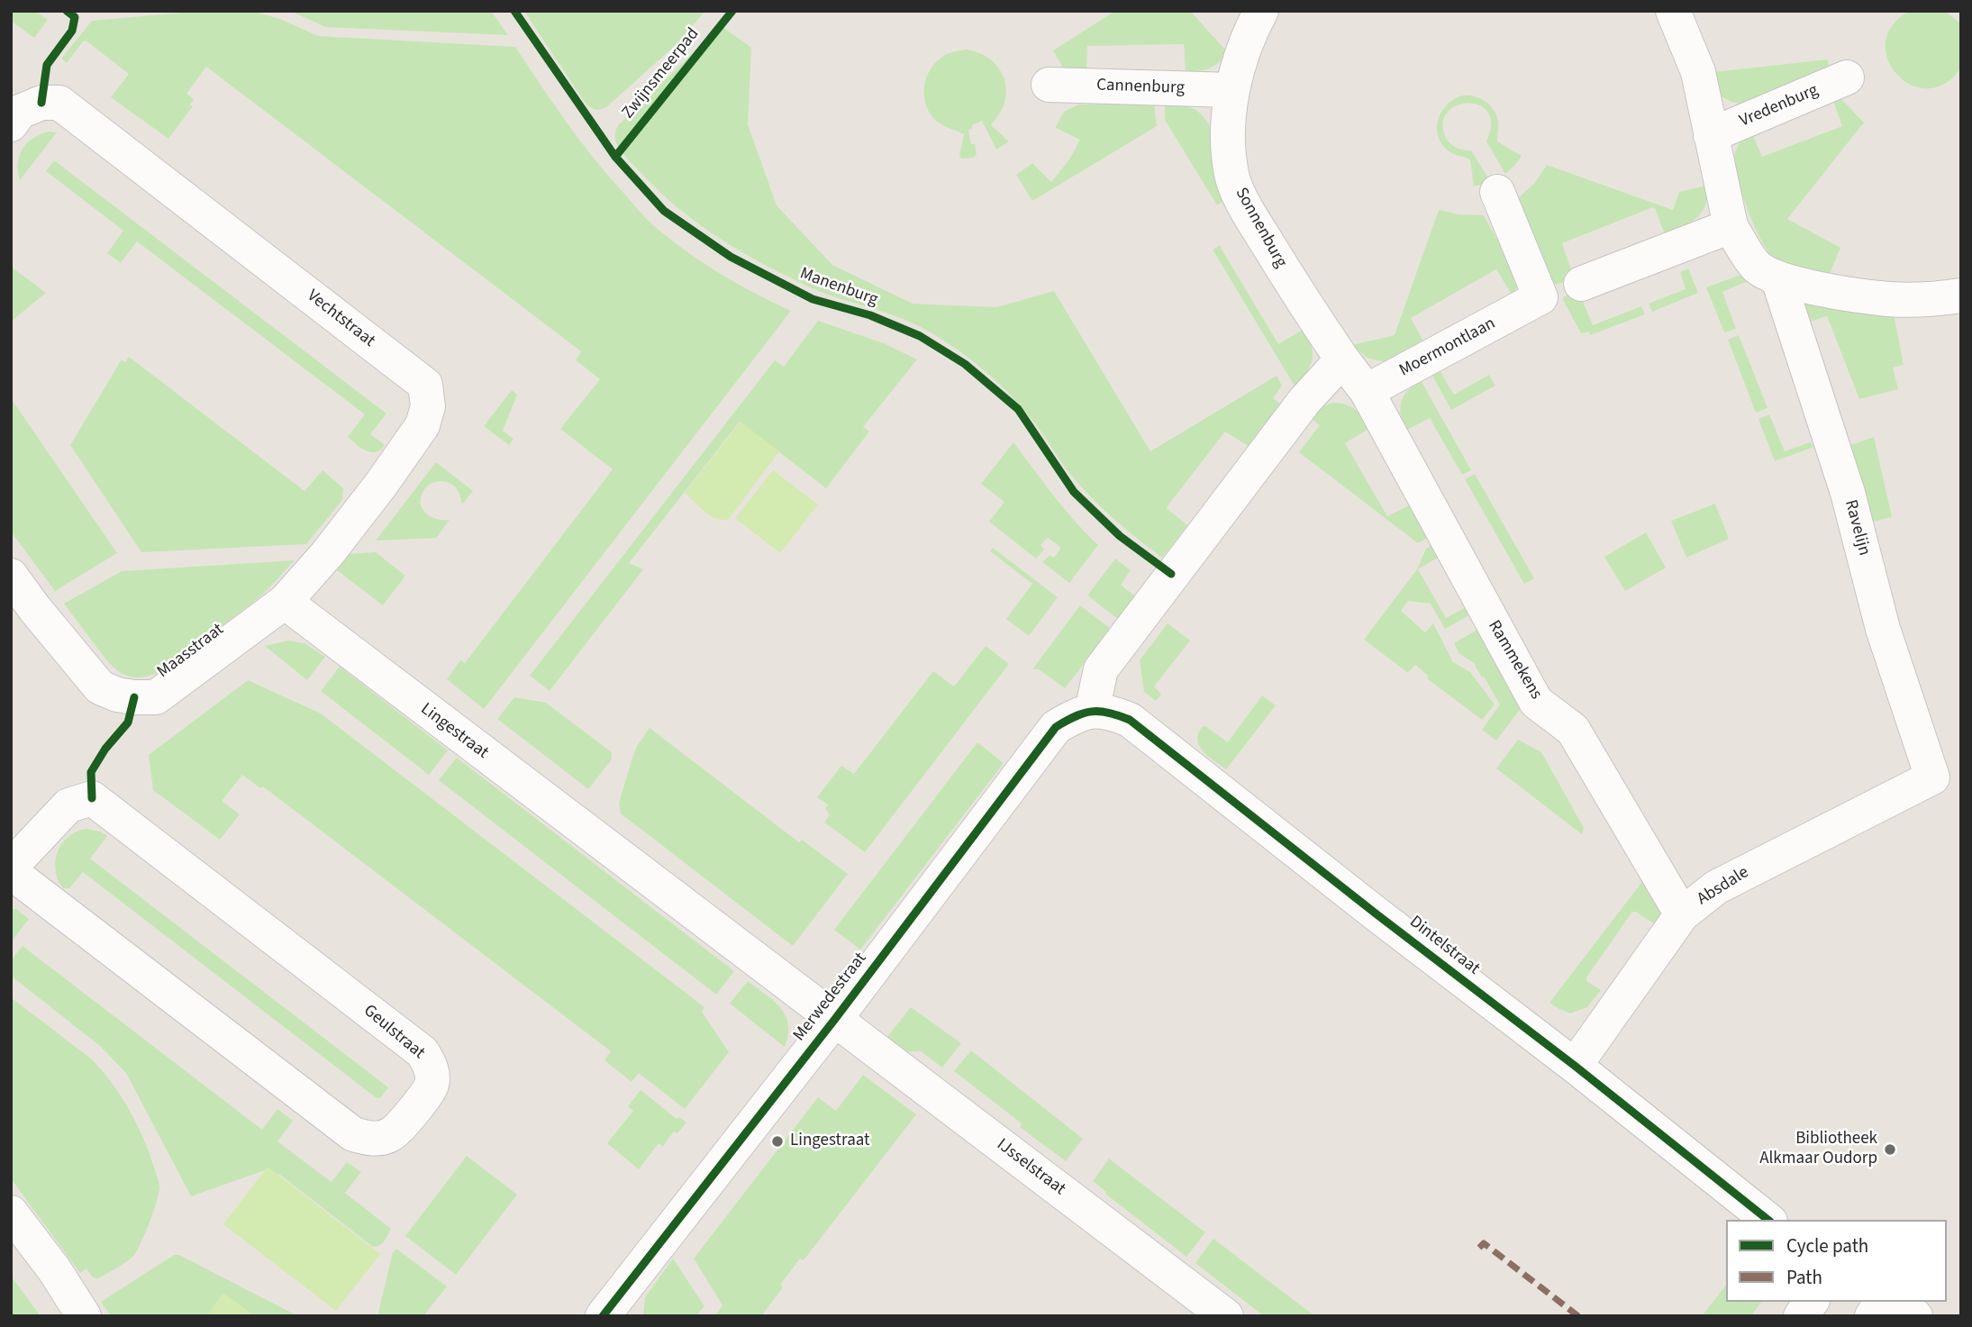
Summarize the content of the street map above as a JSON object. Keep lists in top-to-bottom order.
{
  "streets": {
    "street": [
      "Cannenburg",
      "Vredenburg",
      "Sonnenburg",
      "Vechtstraat",
      "Moermontlaan",
      "Ravelijn",
      "Maasstraat",
      "Rammekens",
      "Lingestraat",
      "Absdale",
      "Dintelstraat",
      "Merwedestraat",
      "Geulstraat",
      "IJsselstraat"
    ],
    "cycle path": ["Zwijnsmeerpad", "Manenburg"]
  },
  "crossings": [
    ["Cannenburg", "Sonnenburg"],
    ["Vechtstraat", "Maasstraat"],
    ["Vechtstraat", "Lingestraat"],
    ["Moermontlaan", "Rammekens"],
    ["Ravelijn", "Absdale"],
    ["Maasstraat", "Lingestraat"],
    ["Rammekens", "Absdale"],
    ["Lingestraat", "Merwedestraat"],
    ["Lingestraat", "IJsselstraat"],
    ["Absdale", "Dintelstraat"],
    ["Dintelstraat", "Merwedestraat"],
    ["Merwedestraat", "IJsselstraat"]
  ],
  "places": ["Lingestraat", "Bibliotheek Alkmaar Oudorp"],
  "legend": ["Cycle path", "Path"]
}
